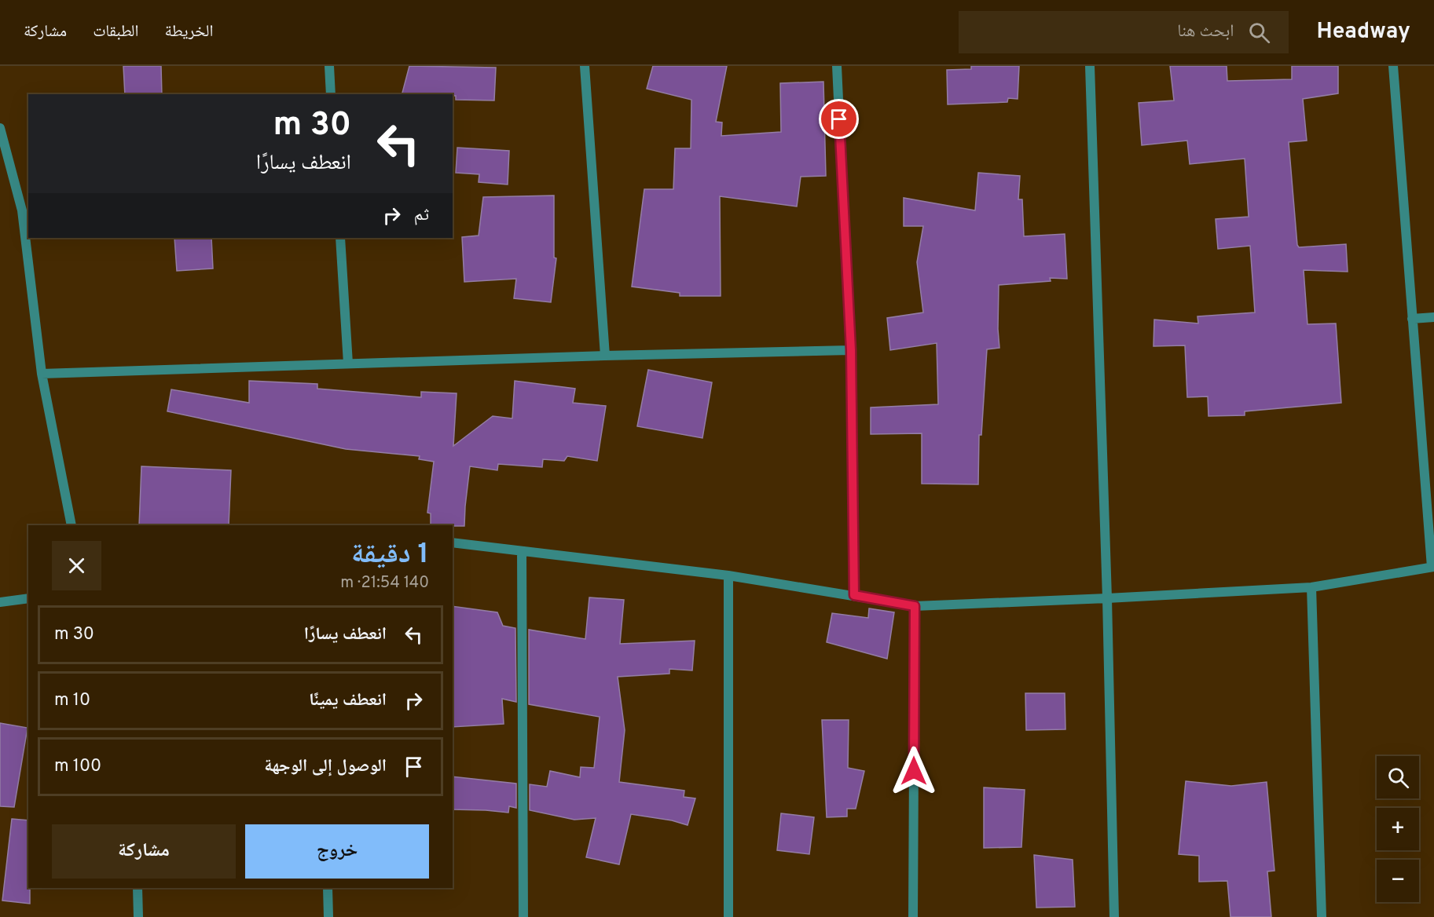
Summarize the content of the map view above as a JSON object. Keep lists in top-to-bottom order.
{
  "page": {
    "header": "Headway",
    "search": "ابحث هنا",
    "nav": ["الخريطة", "الطبقات", "مشاركة"],
    "turn": ["30 m", "انعطف يسارًا"],
    "then": "ثم",
    "heading": ["1 دقيقة", "140 m · 21:54"],
    "list": [
      {
        "name": "انعطف يسارًا",
        "value": "30 m"
      },
      {
        "name": "انعطف يمينًا",
        "value": "10 m"
      },
      {
        "name": "الوصول إلى الوجهة",
        "value": "100 m"
      }
    ],
    "map_buttons": ["+", "−"],
    "buttons": ["خروج", "مشاركة"]
  }
}
